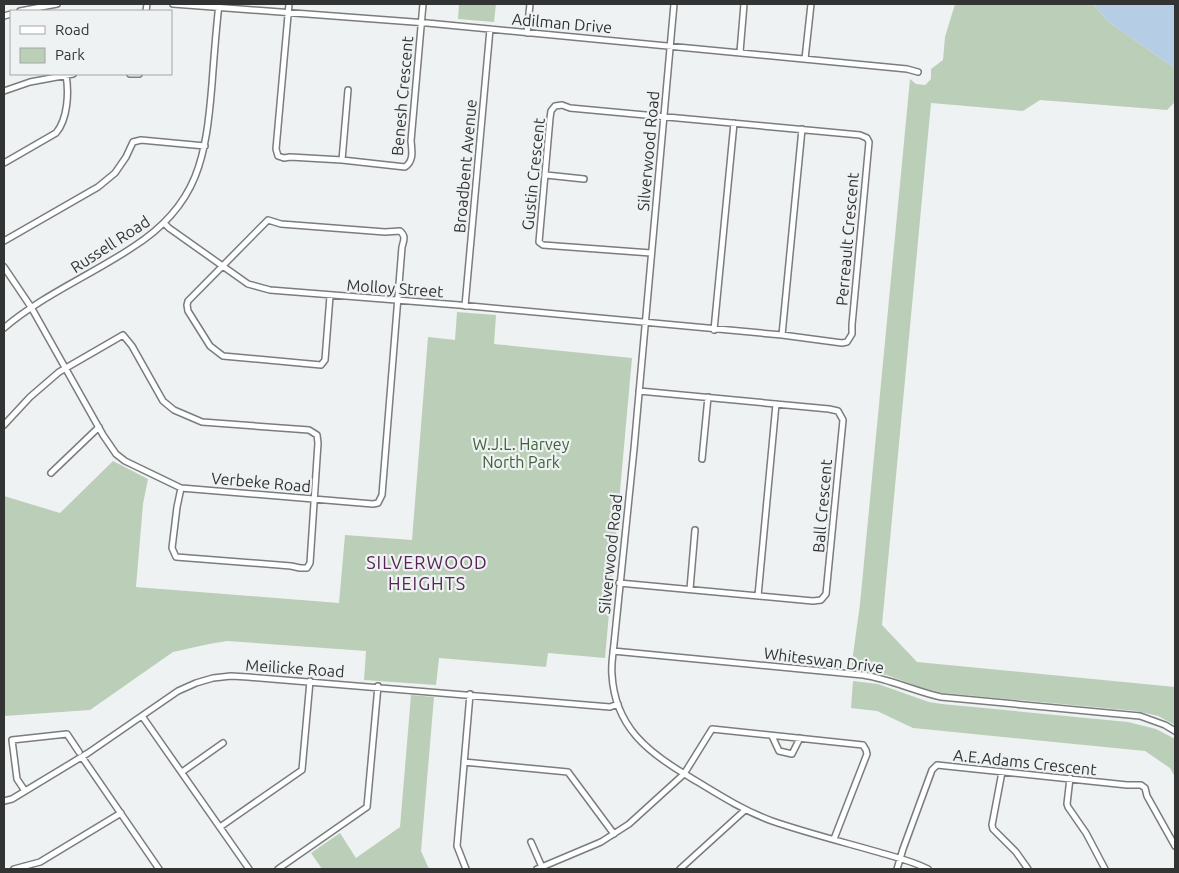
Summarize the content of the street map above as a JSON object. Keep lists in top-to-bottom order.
{
  "streets": {
    "street": [
      "Adilman Drive",
      "Benesh Crescent",
      "Silverwood Road",
      "Broadbent Avenue",
      "Gustin Crescent",
      "Perreault Crescent",
      "Russell Road",
      "Molloy Street",
      "Verbeke Road",
      "Ball Crescent",
      "Whiteswan Drive",
      "Meilicke Road",
      "A.E.Adams Crescent"
    ]
  },
  "crossings": [
    ["Adilman Drive", "Benesh Crescent"],
    ["Adilman Drive", "Silverwood Road"],
    ["Adilman Drive", "Broadbent Avenue"],
    ["Adilman Drive", "Russell Road"],
    ["Silverwood Road", "Gustin Crescent"],
    ["Silverwood Road", "Perreault Crescent"],
    ["Silverwood Road", "Molloy Street"],
    ["Silverwood Road", "Ball Crescent"],
    ["Silverwood Road", "Whiteswan Drive"],
    ["Silverwood Road", "Meilicke Road"],
    ["Silverwood Road", "A.E.Adams Crescent"],
    ["Broadbent Avenue", "Molloy Street"],
    ["Gustin Crescent", "Perreault Crescent"],
    ["Perreault Crescent", "Molloy Street"],
    ["Russell Road", "Molloy Street"],
    ["Russell Road", "Verbeke Road"],
    ["Molloy Street", "Verbeke Road"]
  ],
  "districts": ["SILVERWOOD HEIGHTS"],
  "parks": ["W.J.L. Harvey North Park"],
  "legend": ["Road", "Park"]
}
